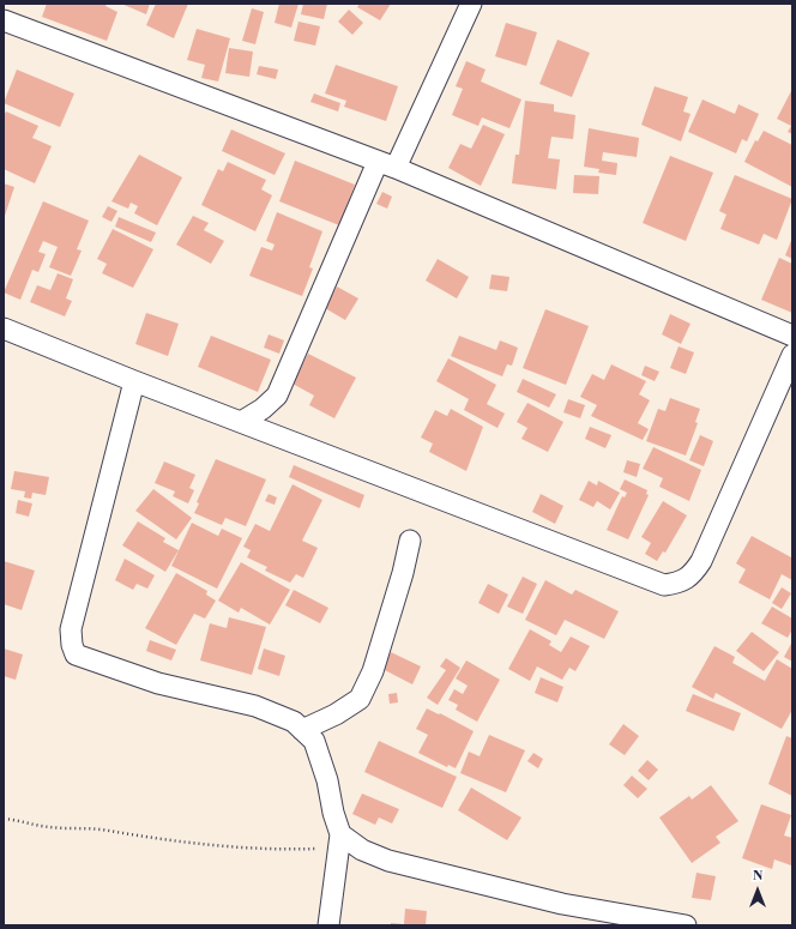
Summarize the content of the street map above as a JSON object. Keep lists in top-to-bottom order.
{
  "north": "top"
}
